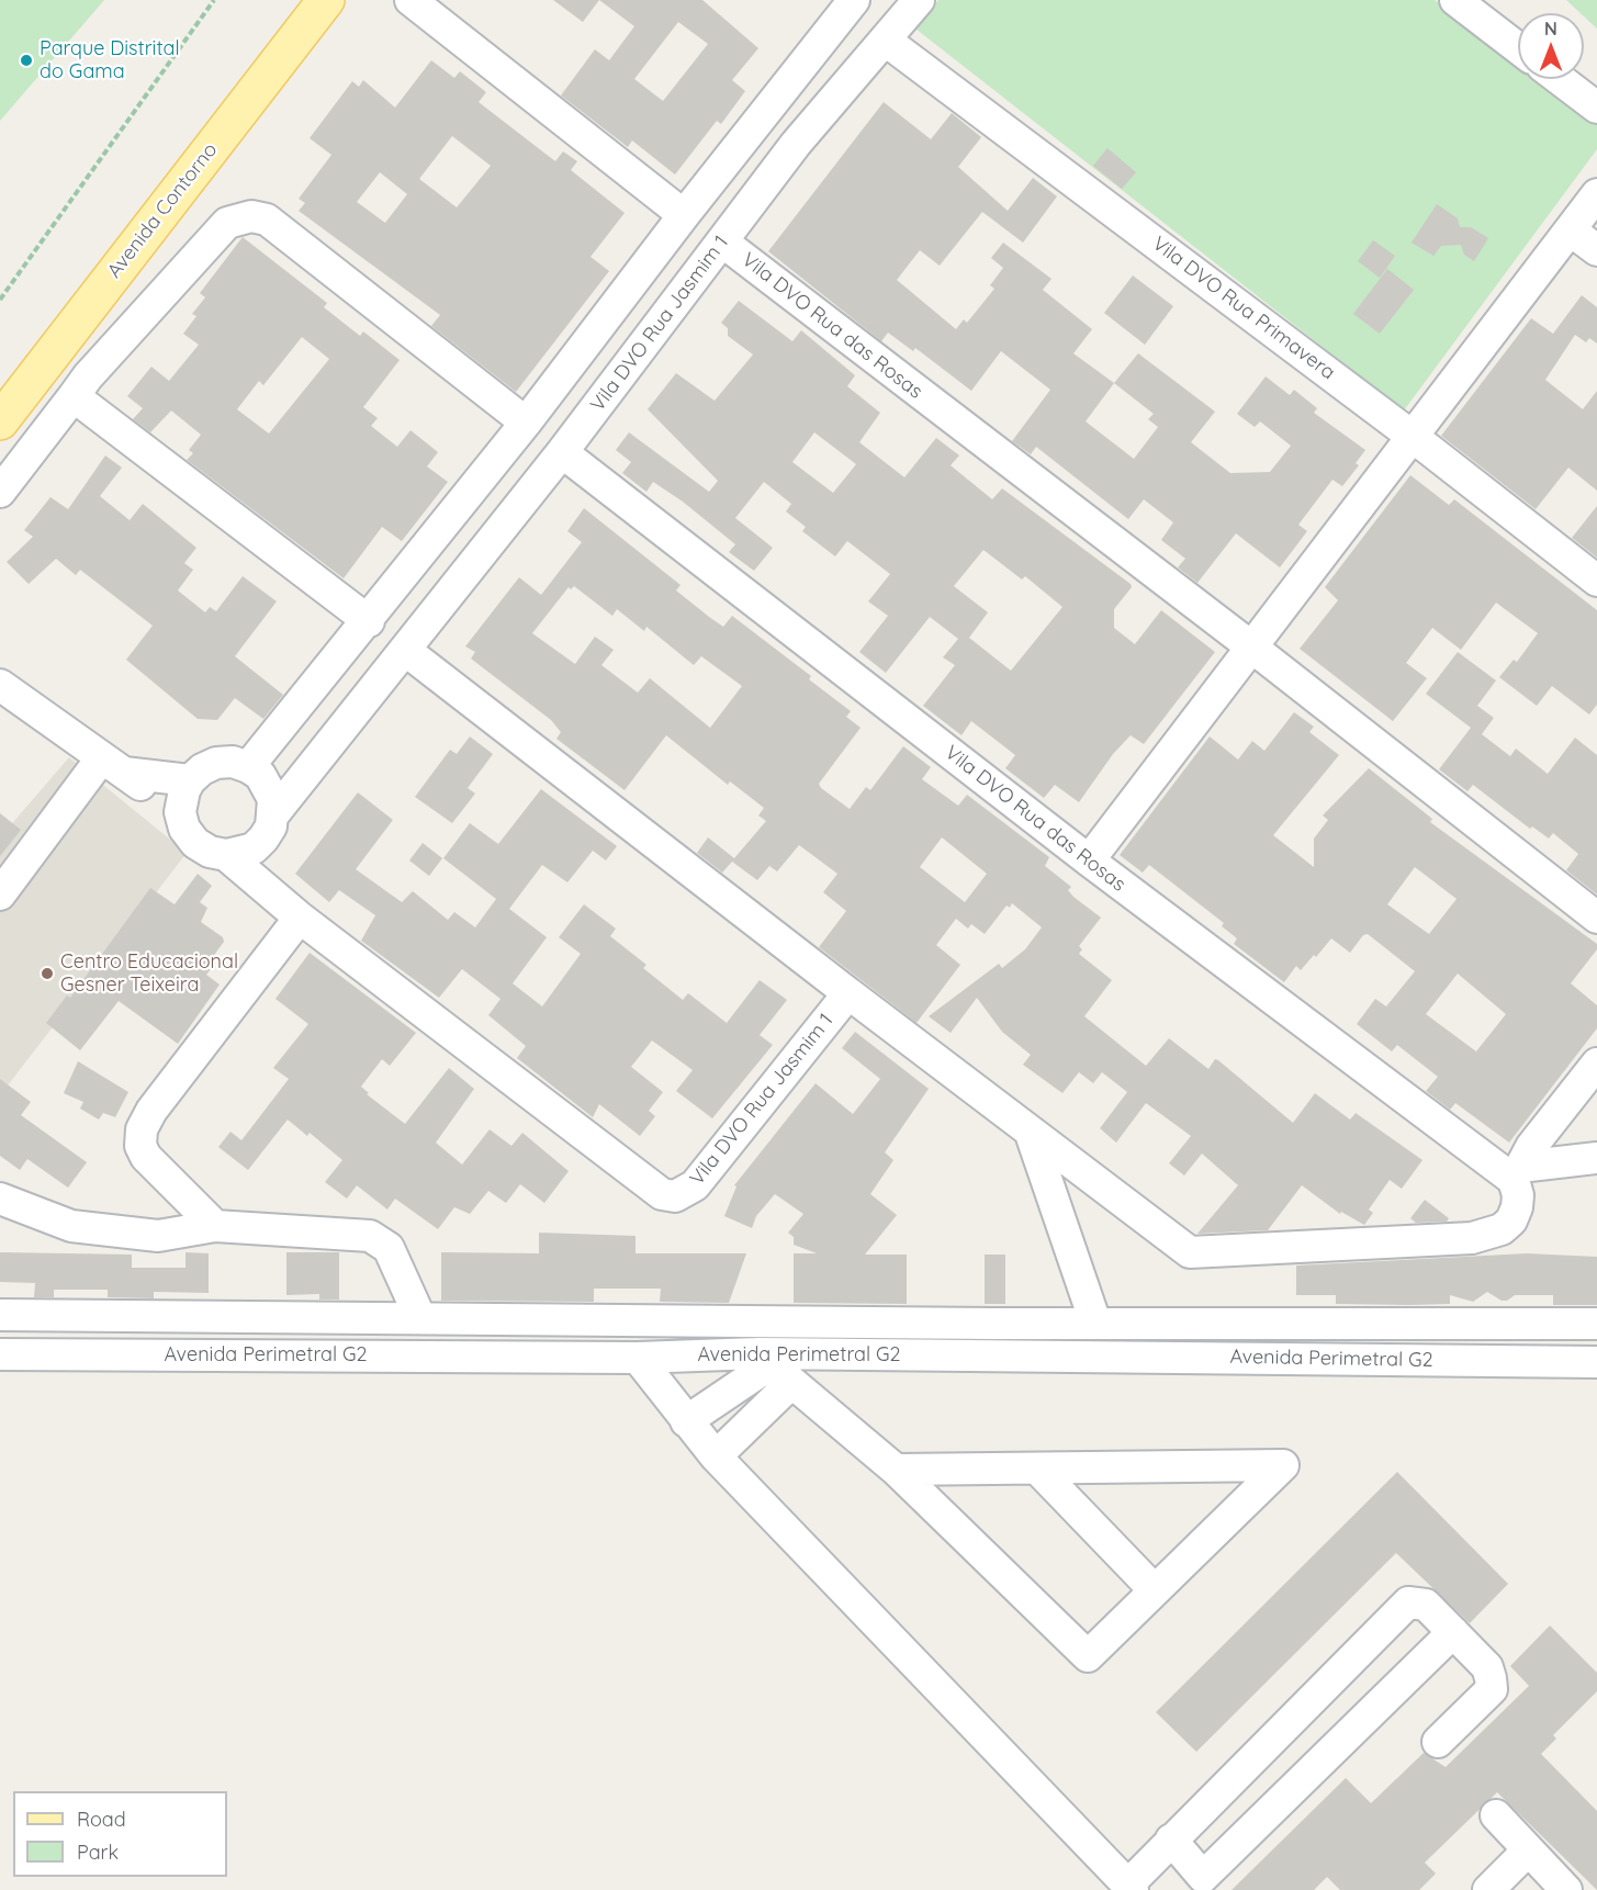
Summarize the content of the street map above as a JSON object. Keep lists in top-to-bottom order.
{
  "streets": {
    "main road": ["Avenida Contorno"],
    "street": [
      "Vila DVO Rua Primavera",
      "Vila DVO Rua Jasmim 1",
      "Vila DVO Rua das Rosas",
      "Avenida Perimetral G2"
    ]
  },
  "crossings": [
    ["Vila DVO Rua Primavera", "Vila DVO Rua Jasmim 1"],
    ["Vila DVO Rua Jasmim 1", "Vila DVO Rua das Rosas"]
  ],
  "places": ["Parque Distrital do Gama", "Centro Educacional Gesner Teixeira"],
  "legend": ["Road", "Park"],
  "north": "top"
}
